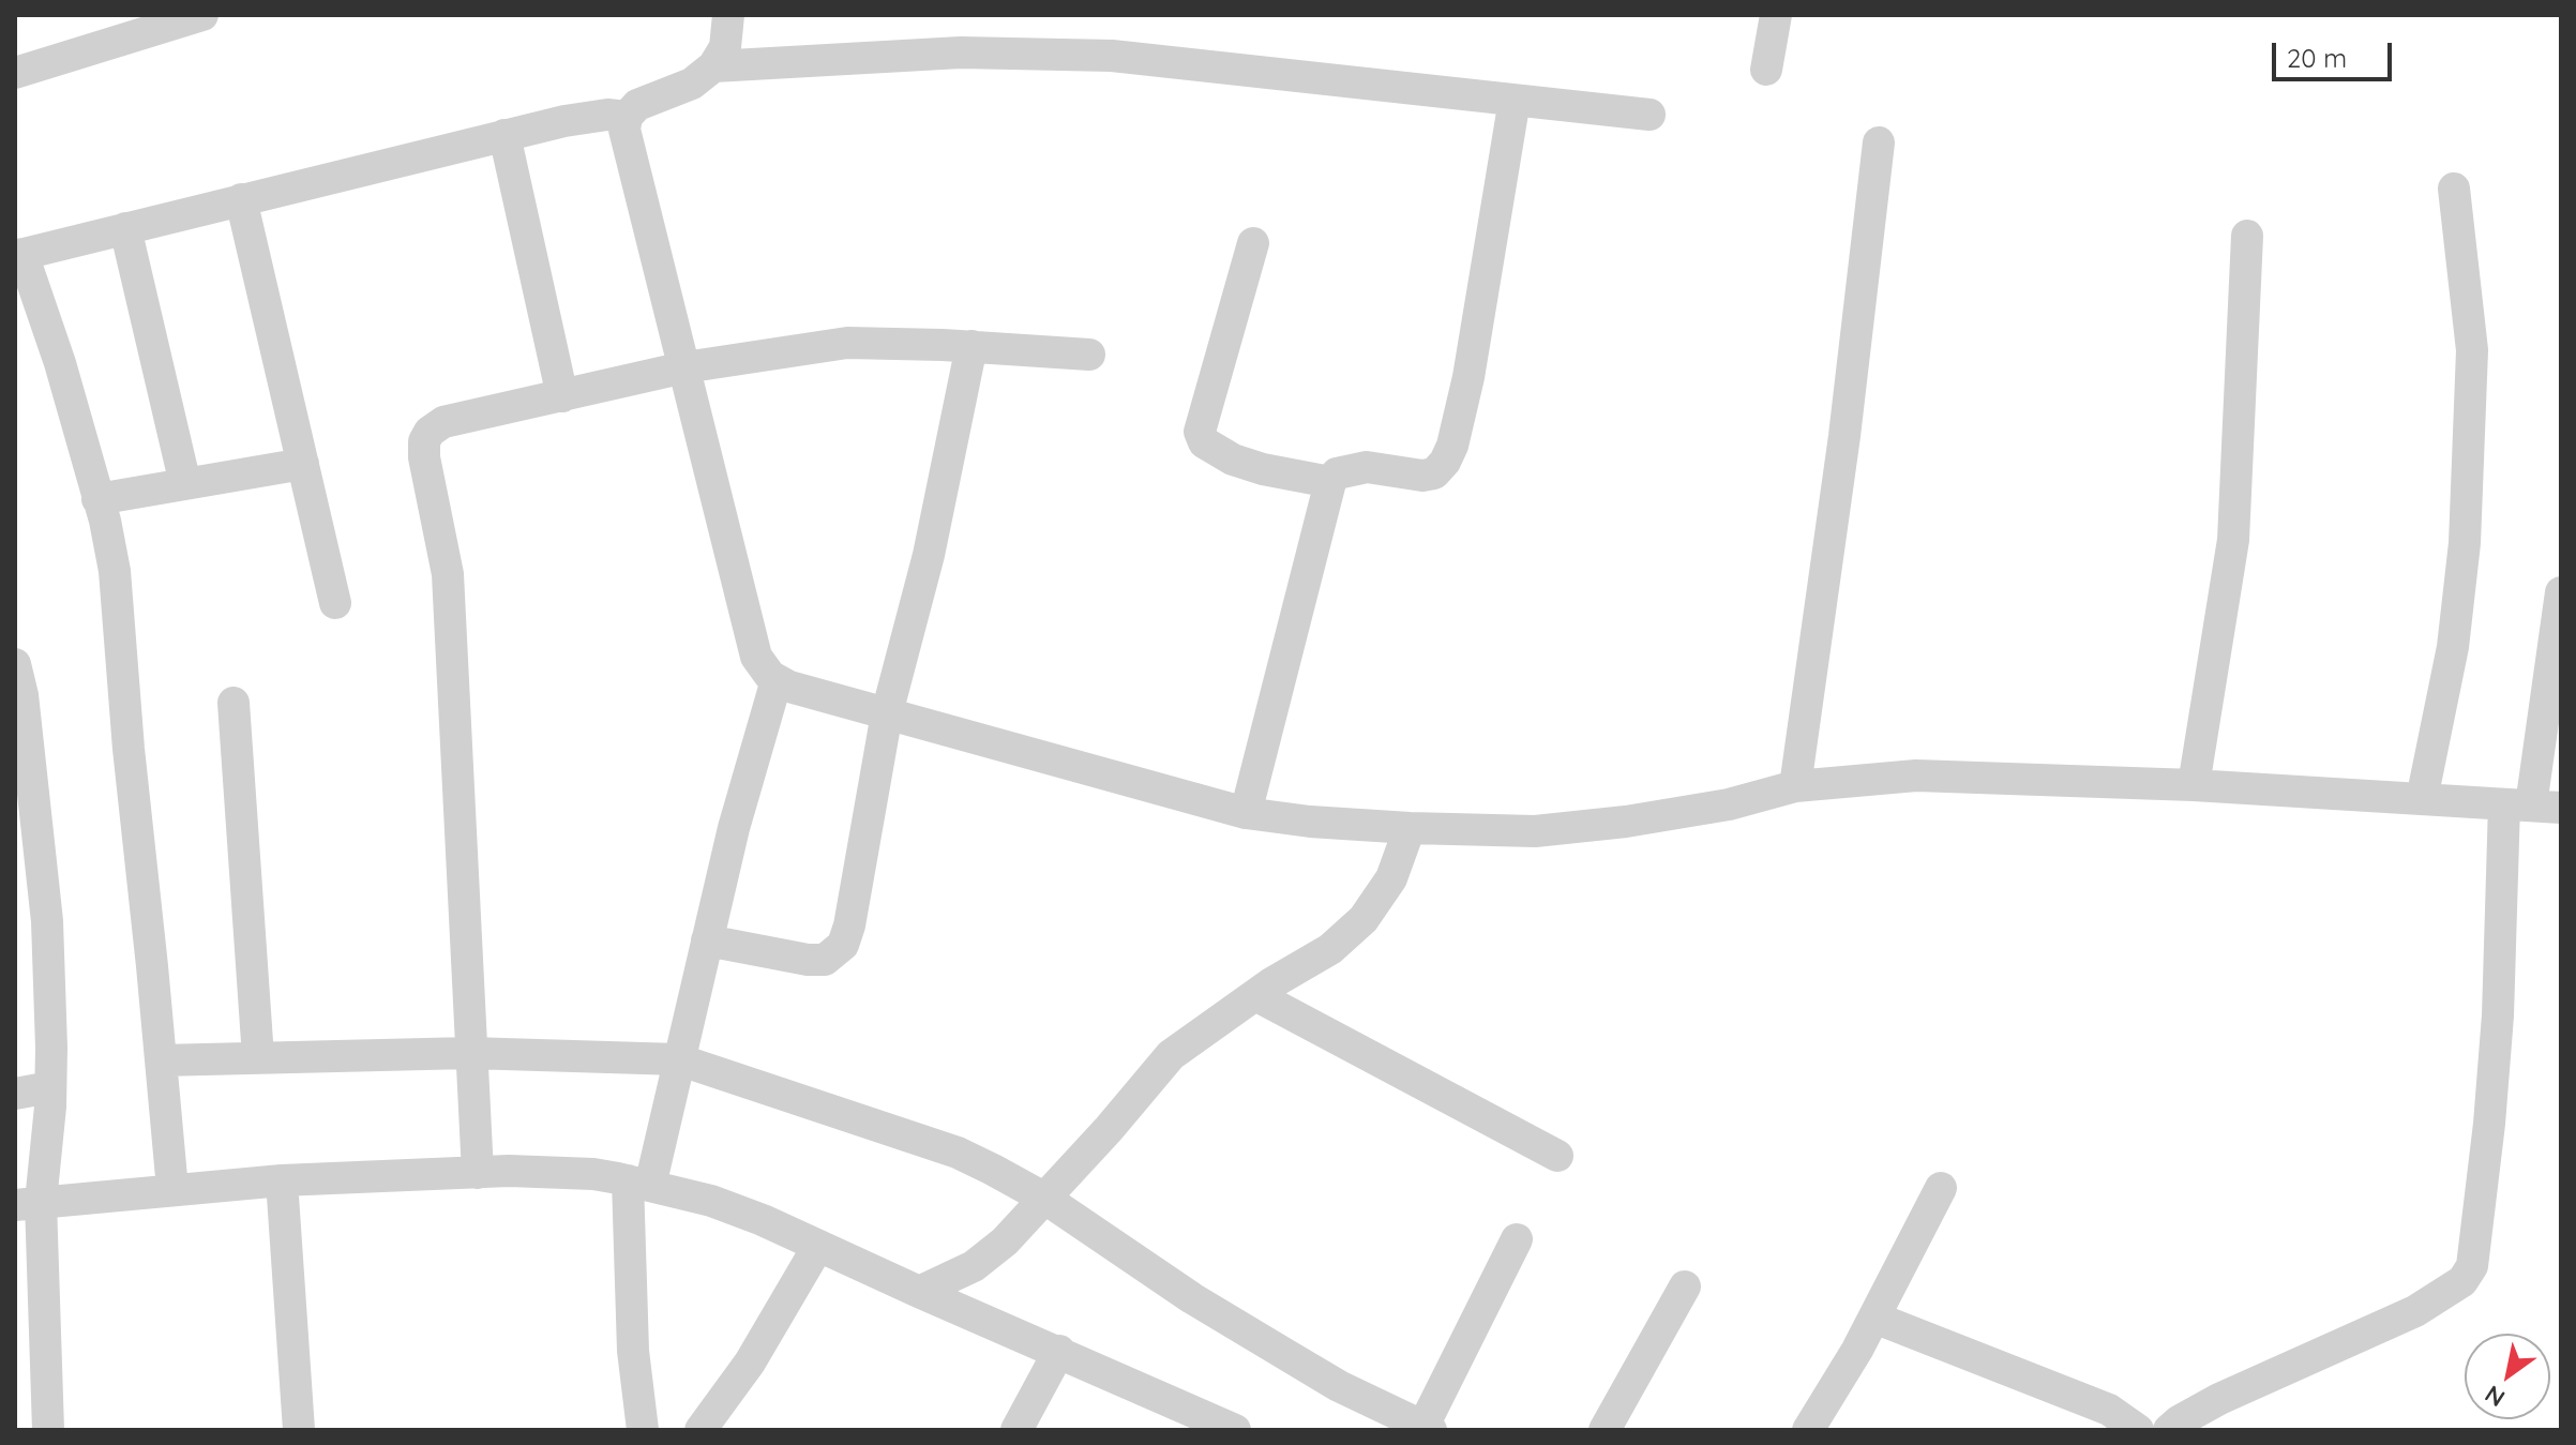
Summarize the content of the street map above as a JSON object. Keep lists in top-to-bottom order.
{
  "scale_bar": "20 m",
  "north": "bottom left"
}
